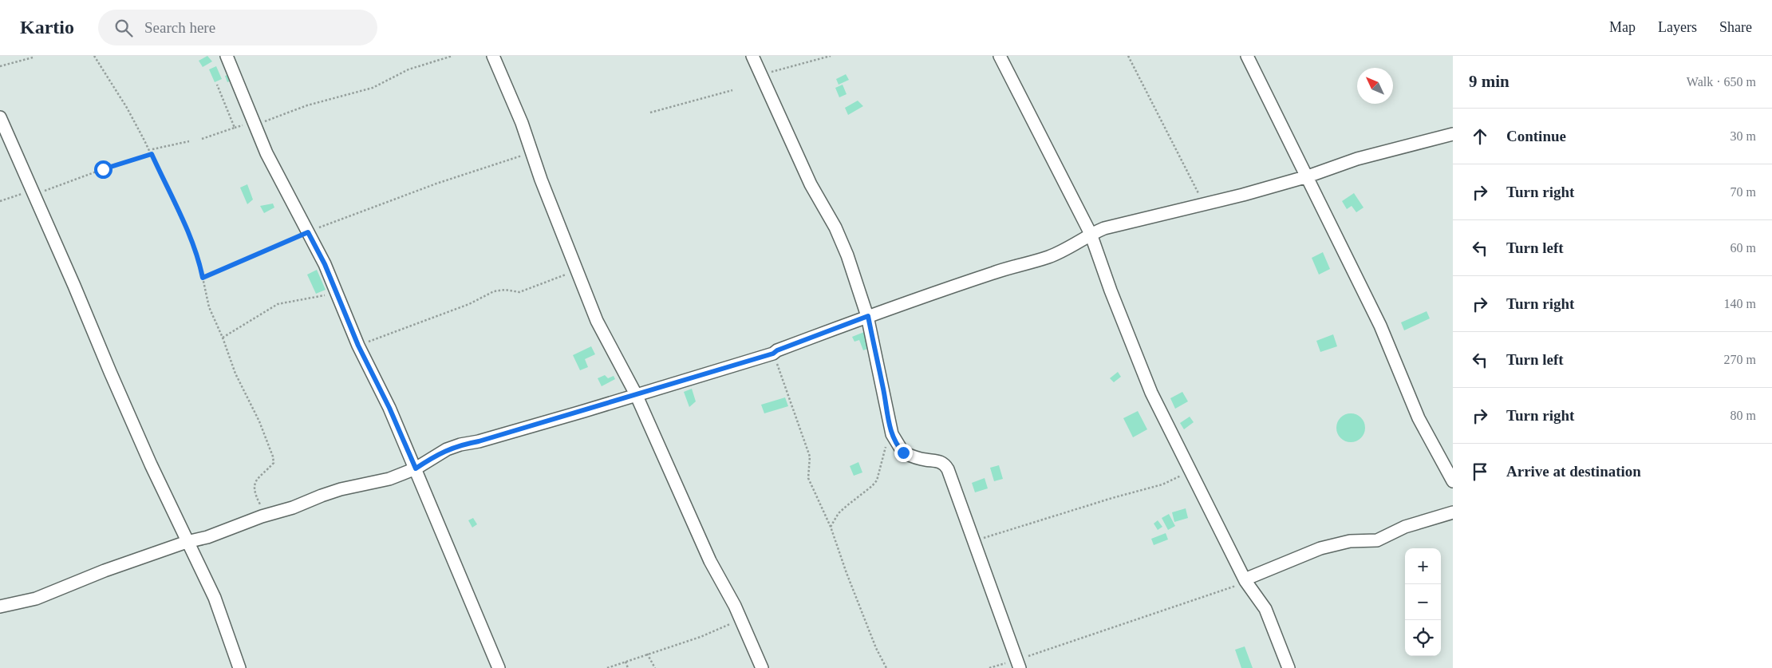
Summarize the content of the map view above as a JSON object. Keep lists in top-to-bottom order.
{
  "north": "top left",
  "page": {
    "header": "Kartio",
    "search": "Search here",
    "nav": ["Map", "Layers", "Share"],
    "heading": ["9 min", "Walk · 650 m"],
    "list": [
      ["Continue", "30 m"],
      ["Turn right", "70 m"],
      ["Turn left", "60 m"],
      ["Turn right", "140 m"],
      ["Turn left", "270 m"],
      ["Turn right", "80 m"],
      "Arrive at destination"
    ],
    "map_buttons": ["+", "−"]
  }
}
